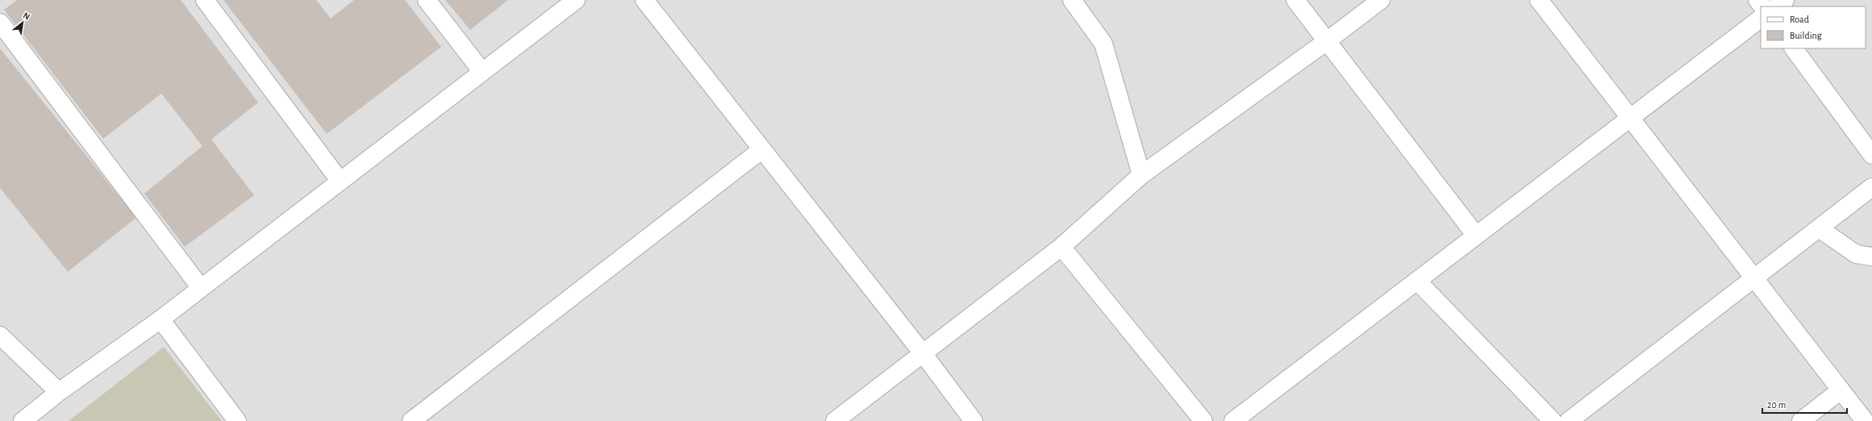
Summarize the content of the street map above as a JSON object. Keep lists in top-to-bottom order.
{
  "legend": ["Road", "Building"],
  "scale_bar": "20 m",
  "north": "top right"
}
